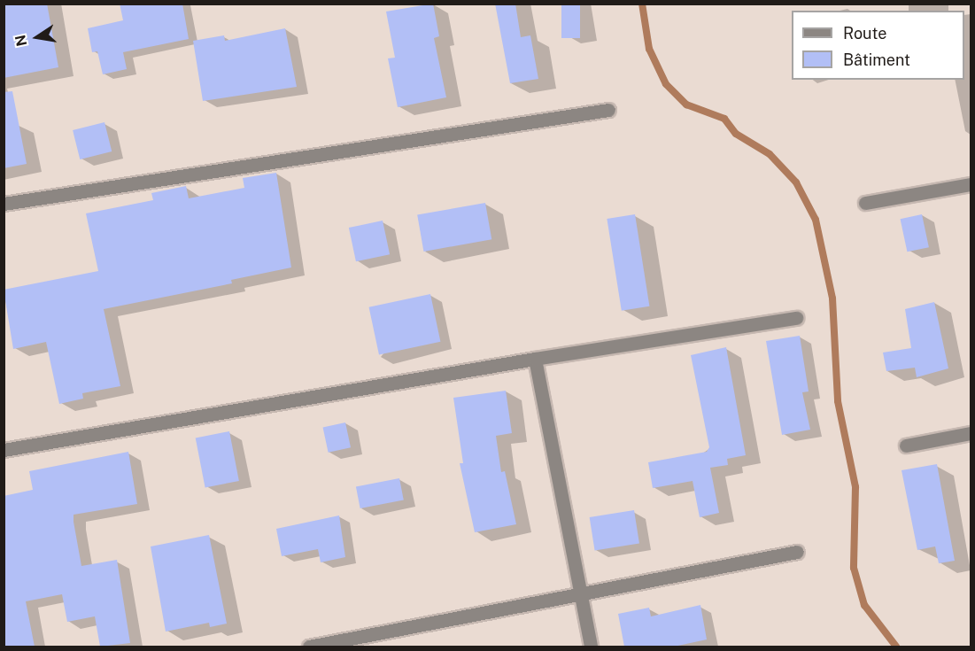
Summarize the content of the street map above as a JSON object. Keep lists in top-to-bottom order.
{
  "legend": ["Route", "Bâtiment"],
  "north": "left"
}
